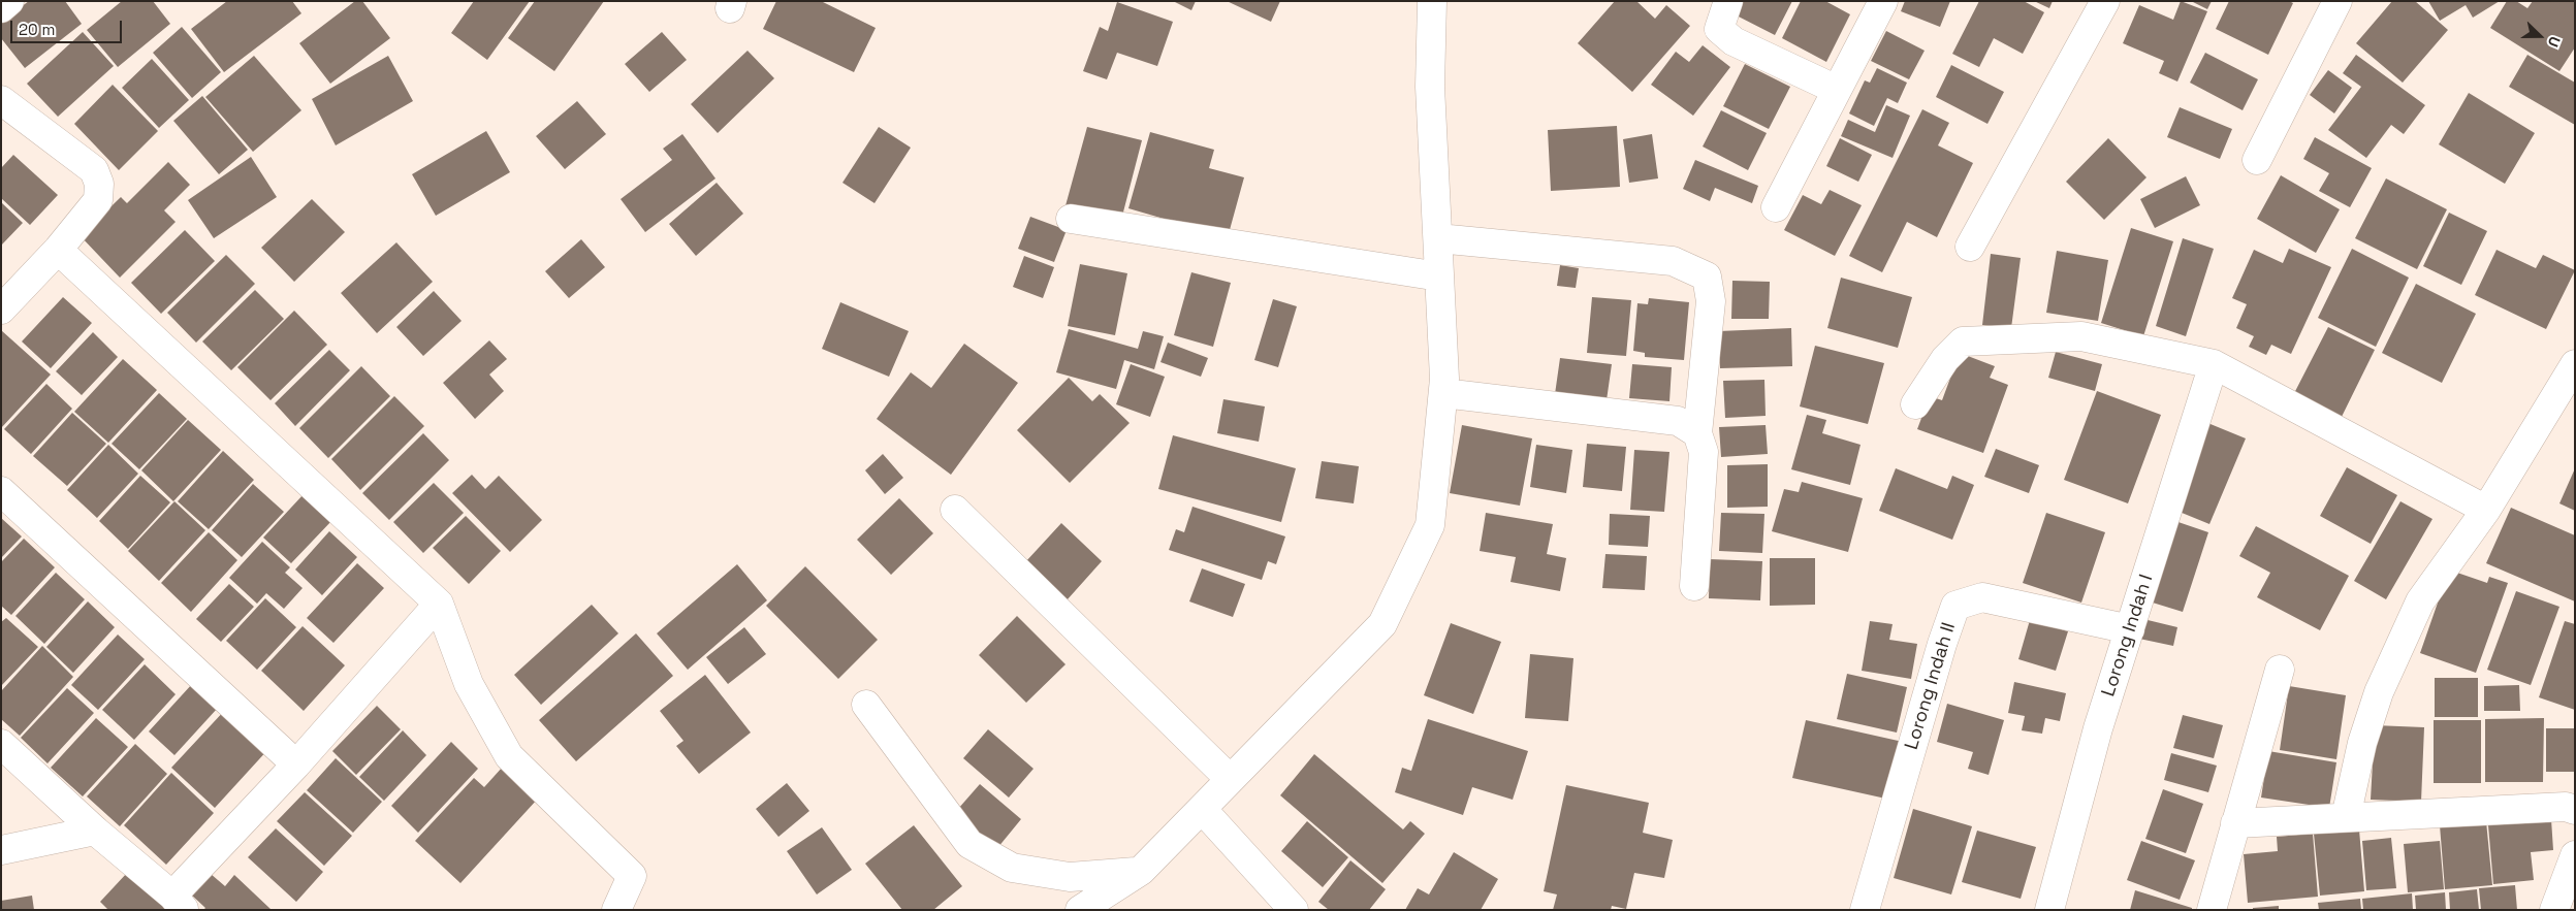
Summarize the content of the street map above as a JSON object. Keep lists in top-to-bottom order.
{
  "streets": {
    "street": ["Lorong Indah I", "Lorong Indah II"]
  },
  "crossings": [
    ["Lorong Indah I", "Lorong Indah II"]
  ],
  "scale_bar": "20 m",
  "north": "right"
}
